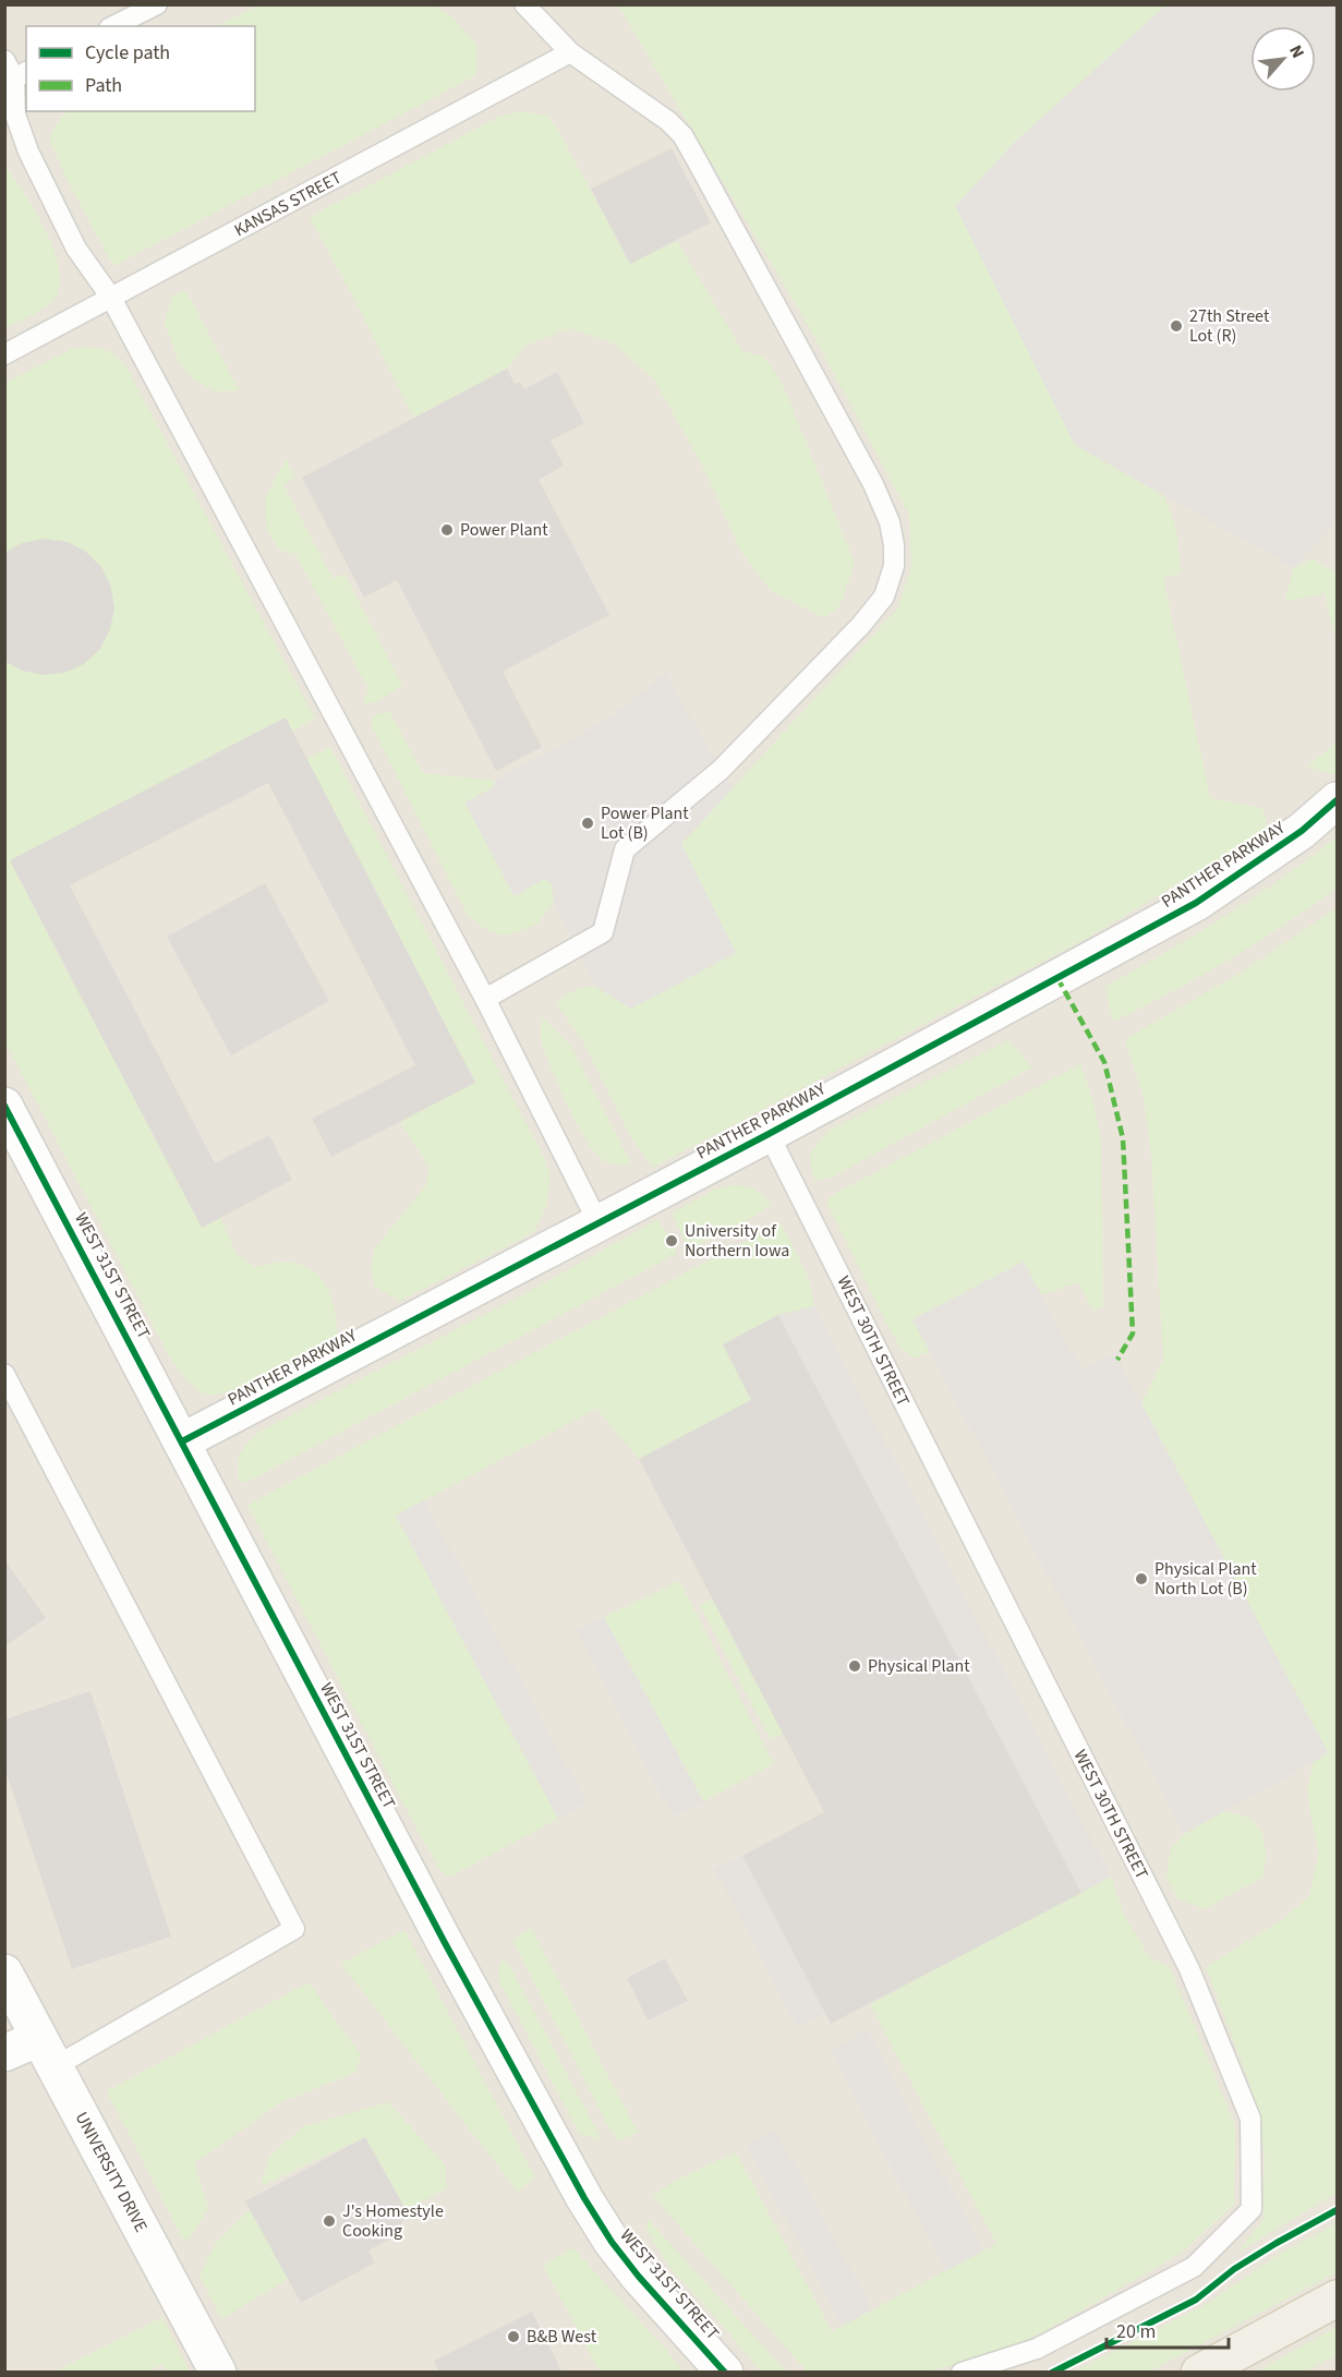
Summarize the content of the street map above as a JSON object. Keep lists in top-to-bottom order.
{
  "streets": {
    "street": ["PANTHER PARKWAY", "WEST 31ST STREET", "UNIVERSITY DRIVE"],
    "lane": ["KANSAS STREET", "WEST 30TH STREET"]
  },
  "crossings": [
    ["PANTHER PARKWAY", "WEST 31ST STREET"],
    ["PANTHER PARKWAY", "WEST 30TH STREET"]
  ],
  "places": [
    "27th Street Lot (R)",
    "Power Plant",
    "Power Plant Lot (B)",
    "University of Northern Iowa",
    "Physical Plant North Lot (B)",
    "Physical Plant",
    "J's Homestyle Cooking",
    "B&B West"
  ],
  "legend": ["Cycle path", "Path"],
  "scale_bar": "20 m",
  "north": "top right"
}
